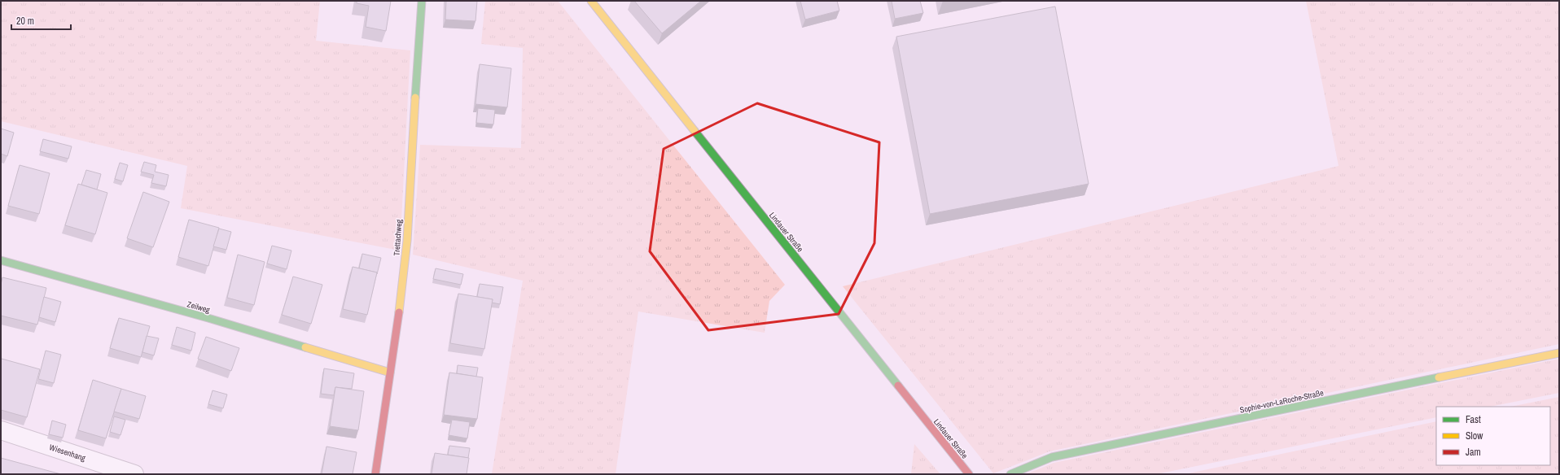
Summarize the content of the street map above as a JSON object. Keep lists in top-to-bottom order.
{
  "streets": {
    "street": [
      "Lindauer Straße",
      "Trettachweg",
      "Zeilweg",
      "Sophie-von-LaRoche-Straße",
      "Wiesenhang"
    ]
  },
  "crossings": [
    ["Trettachweg", "Zeilweg"]
  ],
  "legend": ["Fast", "Slow", "Jam"],
  "scale_bar": "20 m"
}
